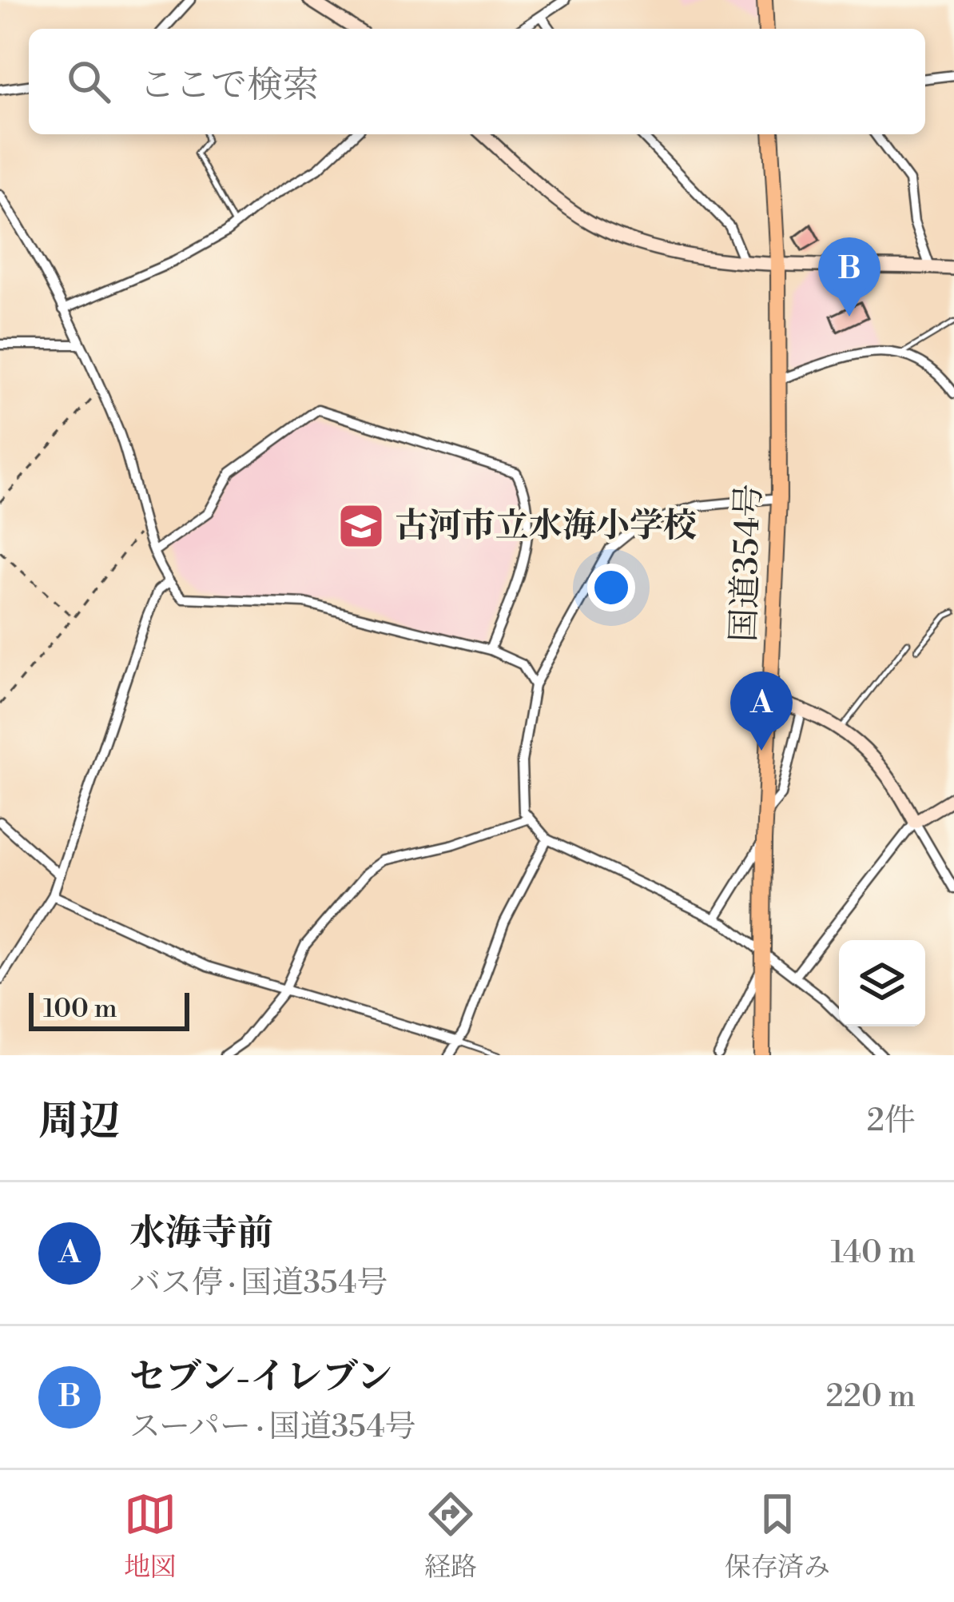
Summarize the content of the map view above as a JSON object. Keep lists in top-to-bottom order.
{
  "streets": {
    "highway": ["国道354号"]
  },
  "places": {
    "school or university": ["古河市立水海小学校"]
  },
  "scale_bar": "100 m",
  "page": {
    "search": "ここで検索",
    "pins": ["B", "A"],
    "scale": "100 m",
    "heading": ["周辺", "2件"],
    "list": [
      {
        "mark": "A",
        "name": "水海寺前",
        "note": "バス停 · 国道354号",
        "value": "140 m"
      },
      {
        "mark": "B",
        "name": "セブン-イレブン",
        "note": "スーパー · 国道354号",
        "value": "220 m"
      }
    ],
    "nav": ["地図", "経路", "保存済み"]
  }
}
